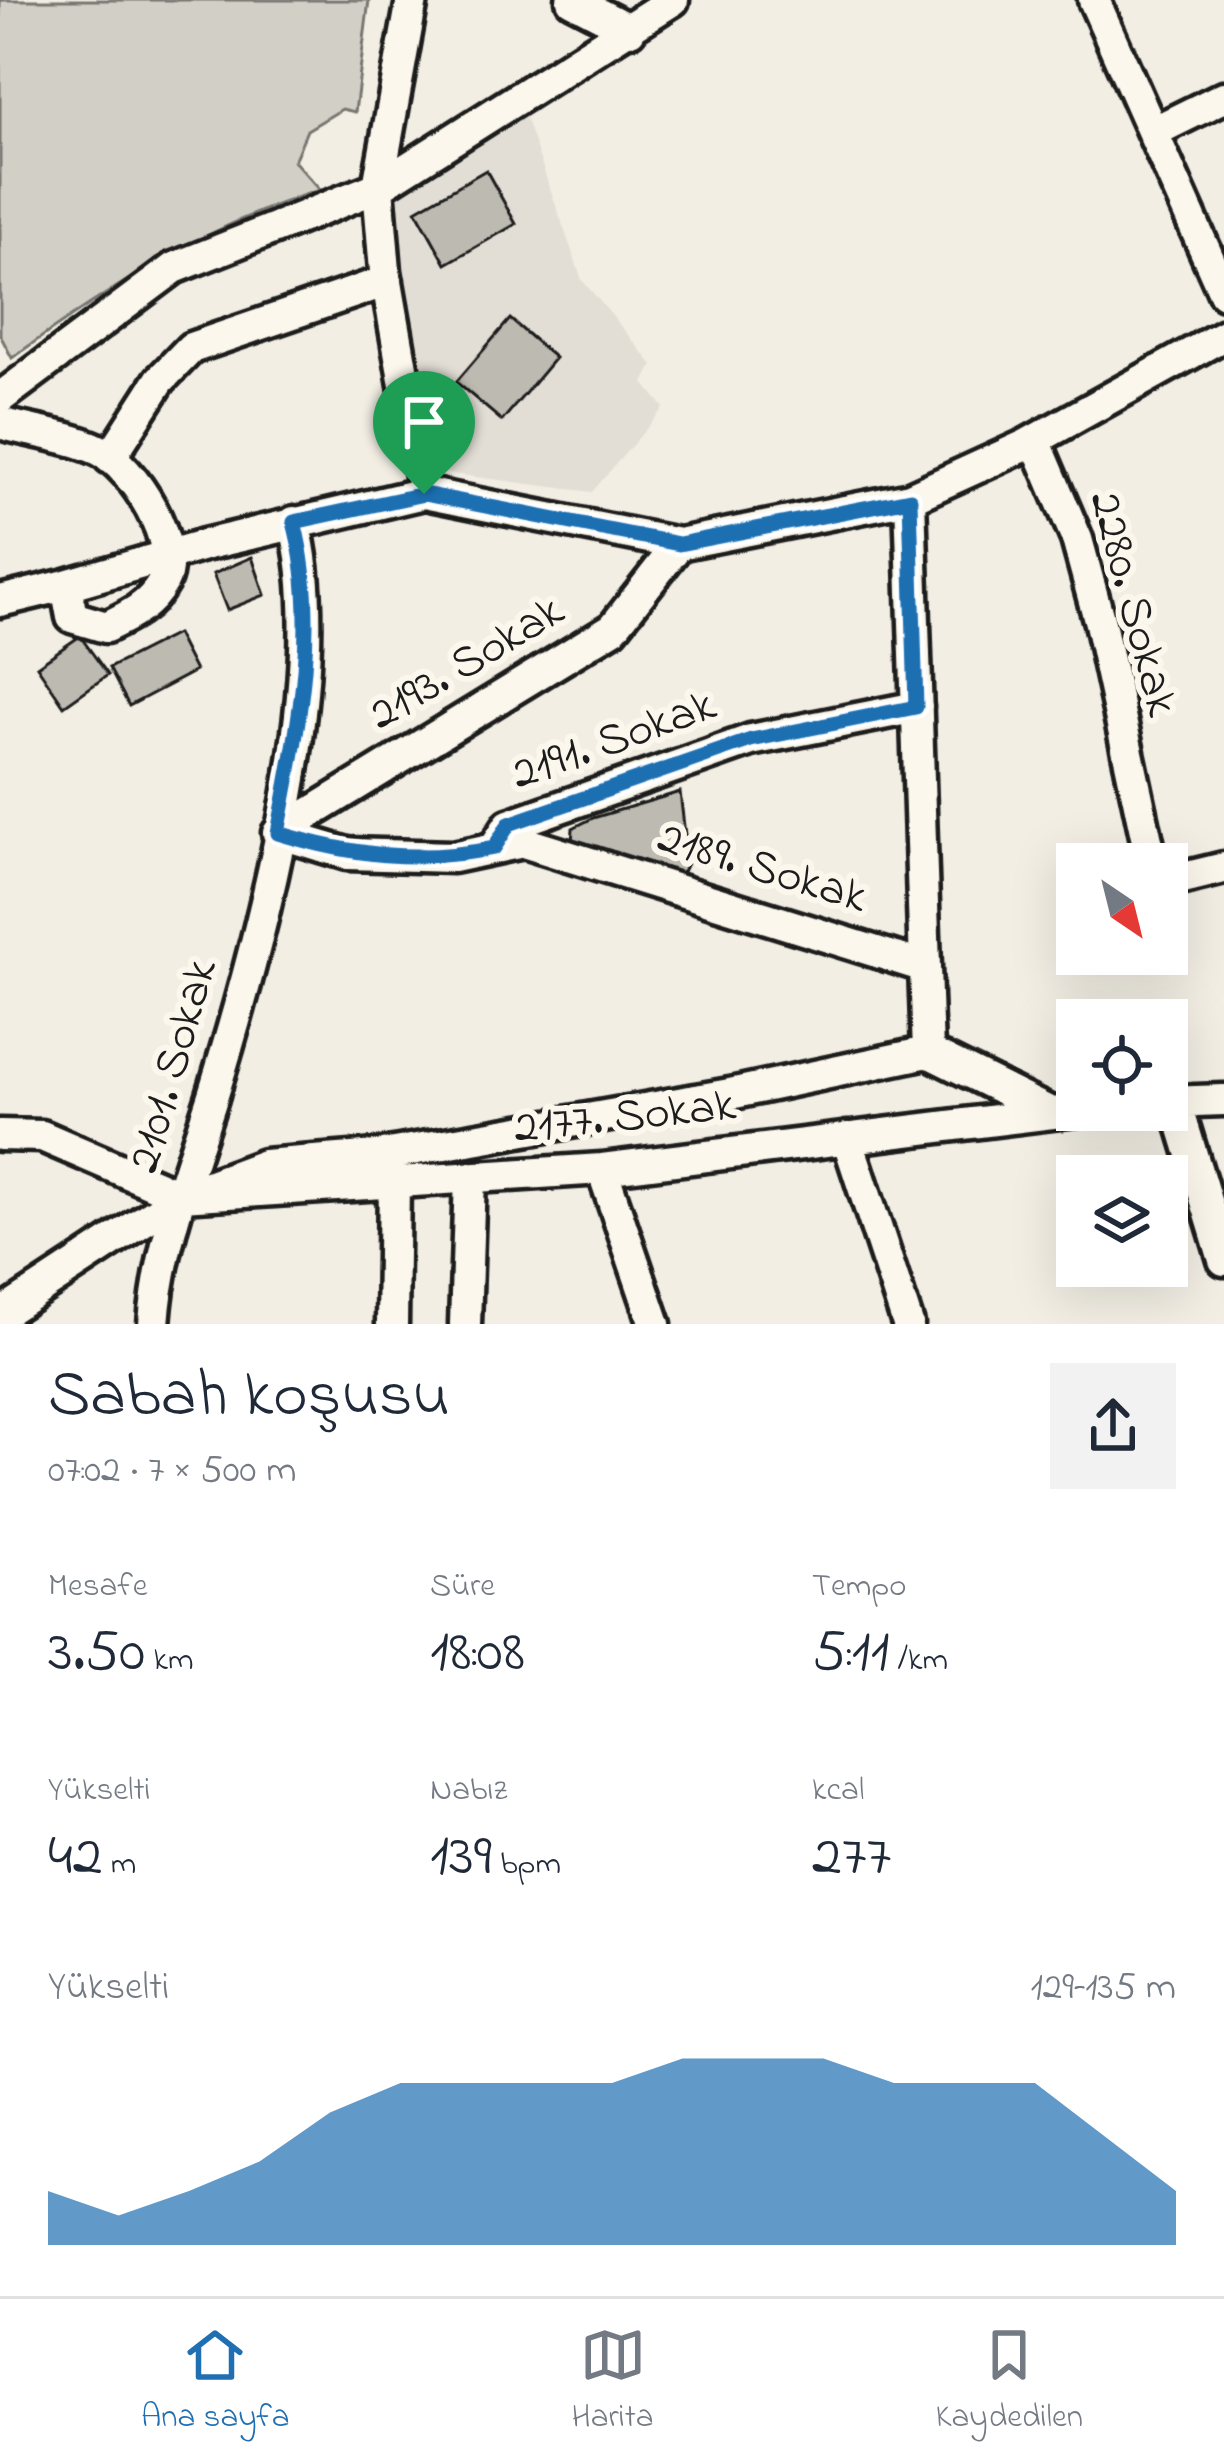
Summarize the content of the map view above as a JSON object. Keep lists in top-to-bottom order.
{
  "streets": {
    "street": [
      "2280. Sokak",
      "2193. Sokak",
      "2191. Sokak",
      "2189. Sokak",
      "2101. Sokak",
      "2177. Sokak"
    ]
  },
  "crossings": [
    ["2193. Sokak", "2189. Sokak"],
    ["2193. Sokak", "2101. Sokak"],
    ["2191. Sokak", "2189. Sokak"],
    ["2189. Sokak", "2101. Sokak"],
    ["2101. Sokak", "2177. Sokak"]
  ],
  "north": "bottom right",
  "page": {
    "heading": ["Sabah koşusu", "07:02 · 7 × 500 m"],
    "stats": [
      ["Mesafe", "3.50 km"],
      ["Süre", "18:08"],
      ["Tempo", "5:11 /km"],
      ["Yükselti", "42 m"],
      ["Nabız", "139 bpm"],
      ["kcal", "277"]
    ],
    "chart": ["Yükselti", "129–135 m"],
    "tabs": ["Ana sayfa", "Harita", "Kaydedilen"]
  }
}
